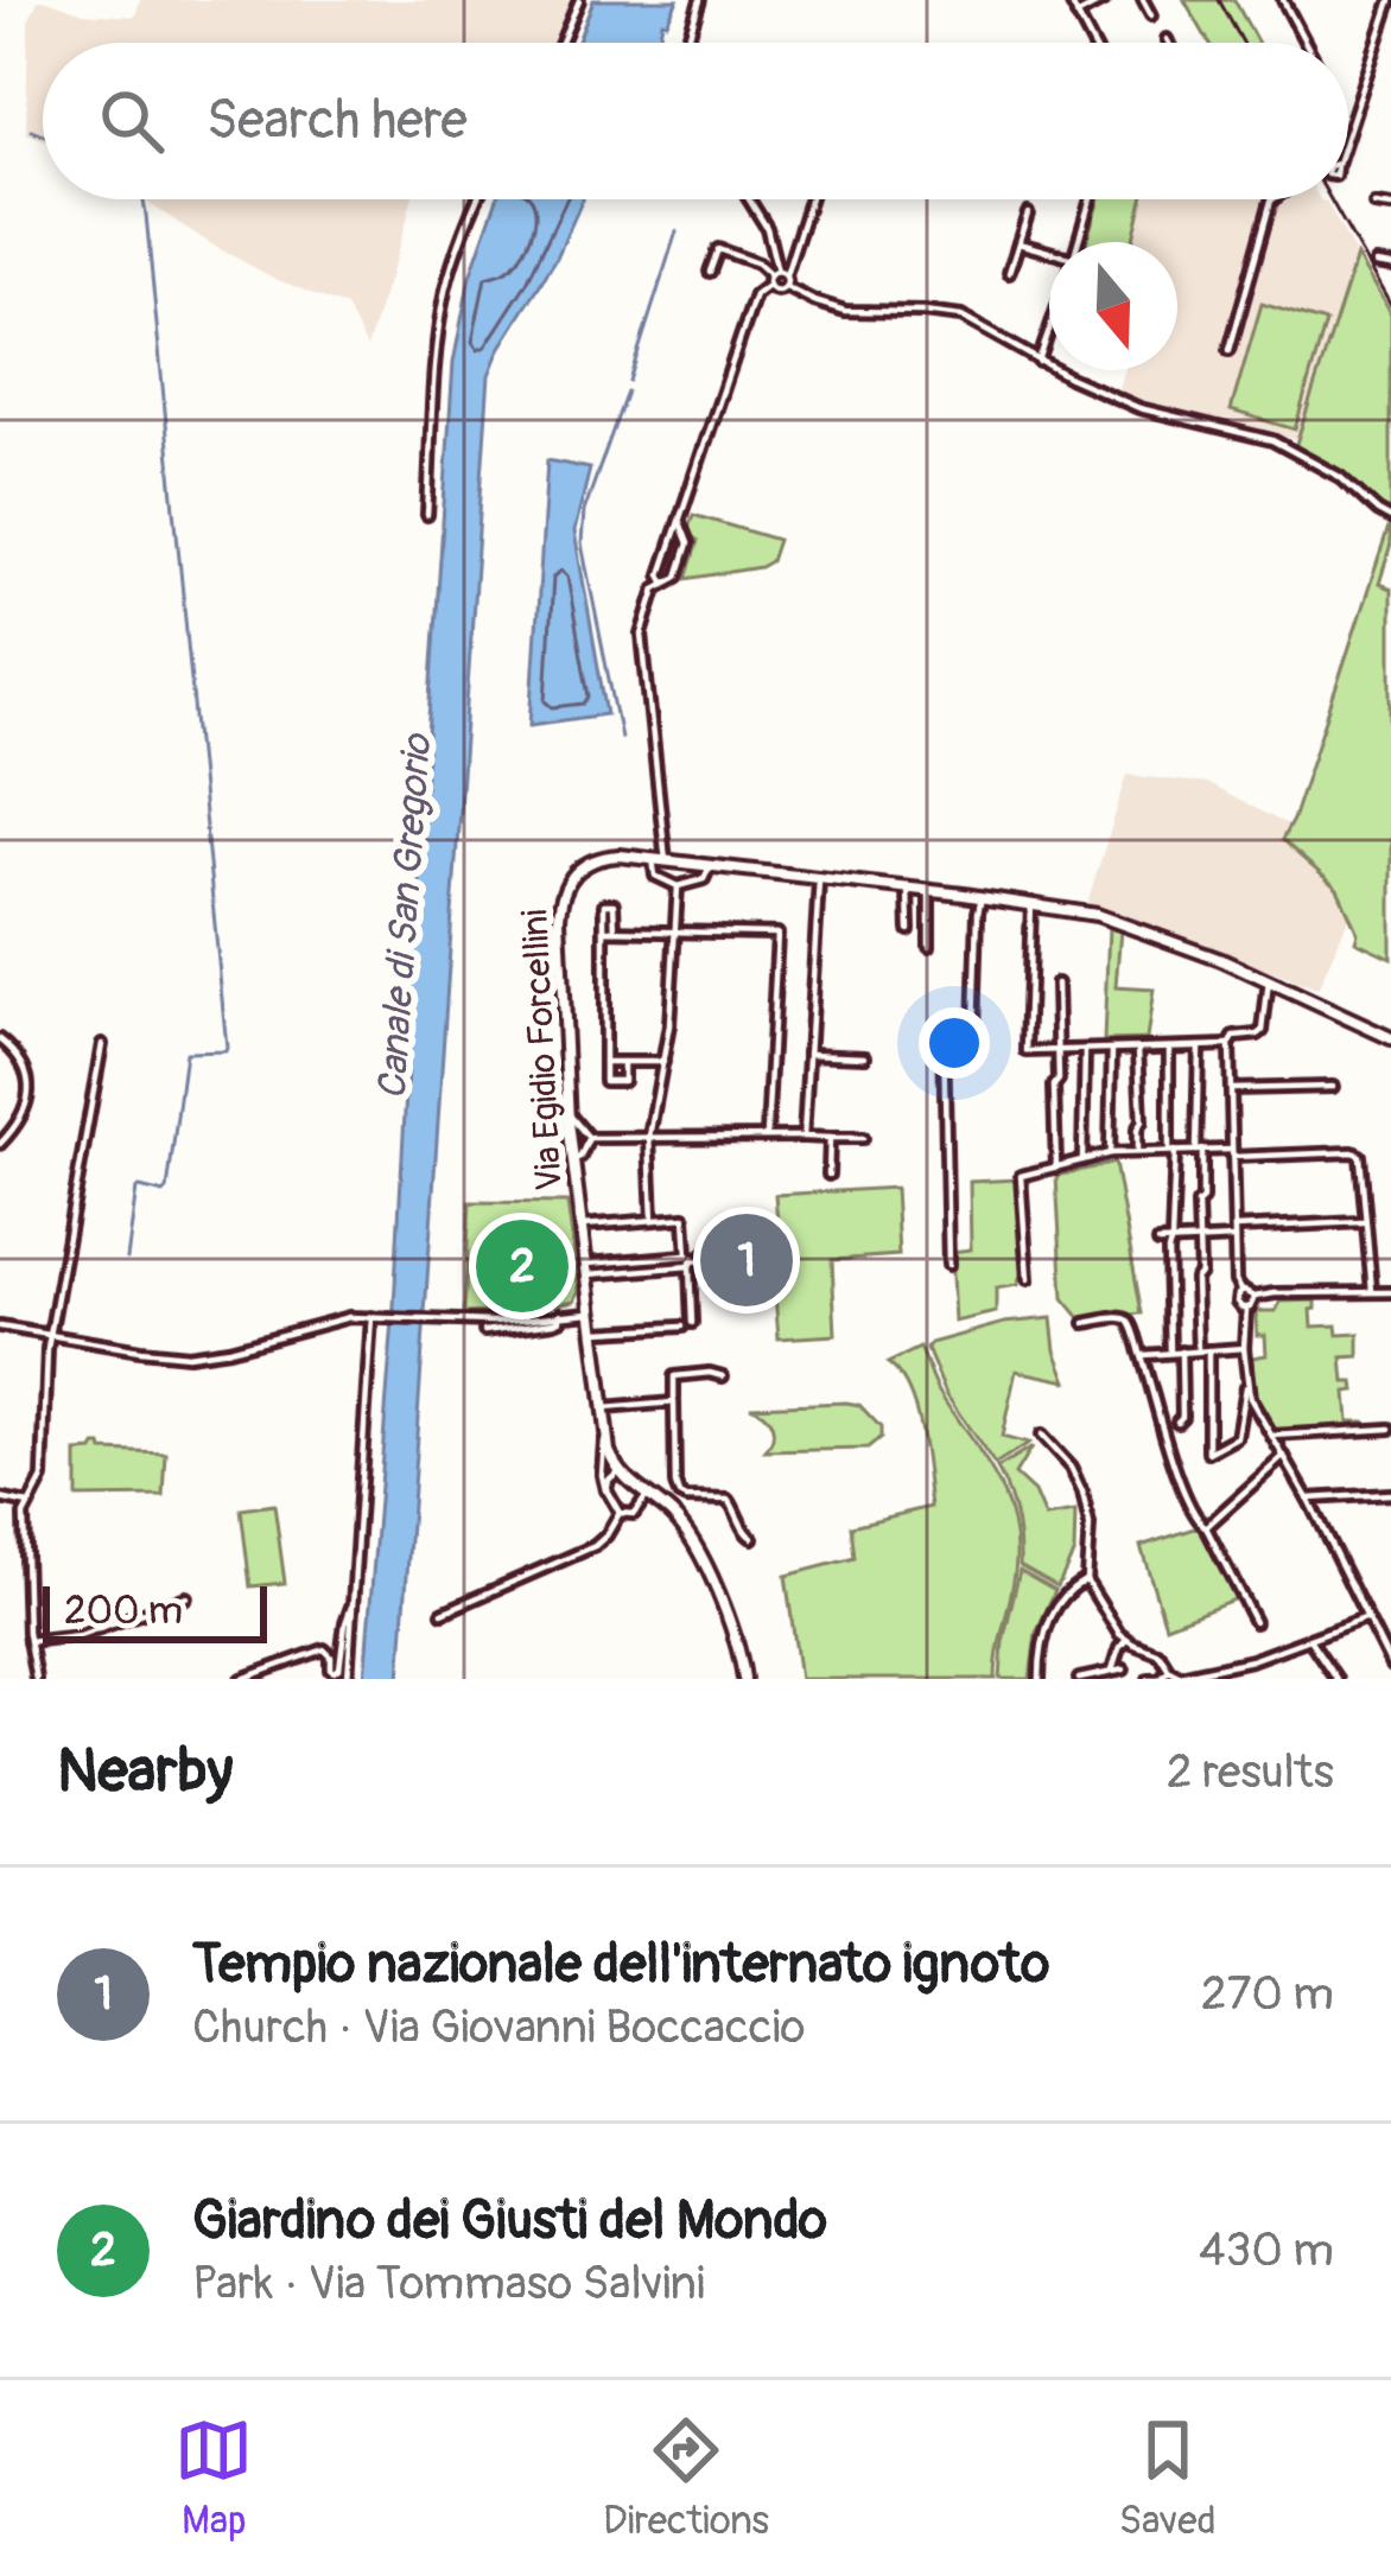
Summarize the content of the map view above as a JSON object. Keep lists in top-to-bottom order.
{
  "streets": {
    "street": ["Via Egidio Forcellini"]
  },
  "water": ["Canale di San Gregorio"],
  "scale_bar": "200 m",
  "north": "bottom",
  "page": {
    "search": "Search here",
    "pins": ["1", "2"],
    "scale": "200 m",
    "heading": ["Nearby", "2 results"],
    "list": [
      {
        "mark": "1",
        "name": "Tempio nazionale dell'internato ignoto",
        "note": "Church · Via Giovanni Boccaccio",
        "value": "270 m"
      },
      {
        "mark": "2",
        "name": "Giardino dei Giusti del Mondo",
        "note": "Park · Via Tommaso Salvini",
        "value": "430 m"
      }
    ],
    "nav": ["Map", "Directions", "Saved"]
  }
}
